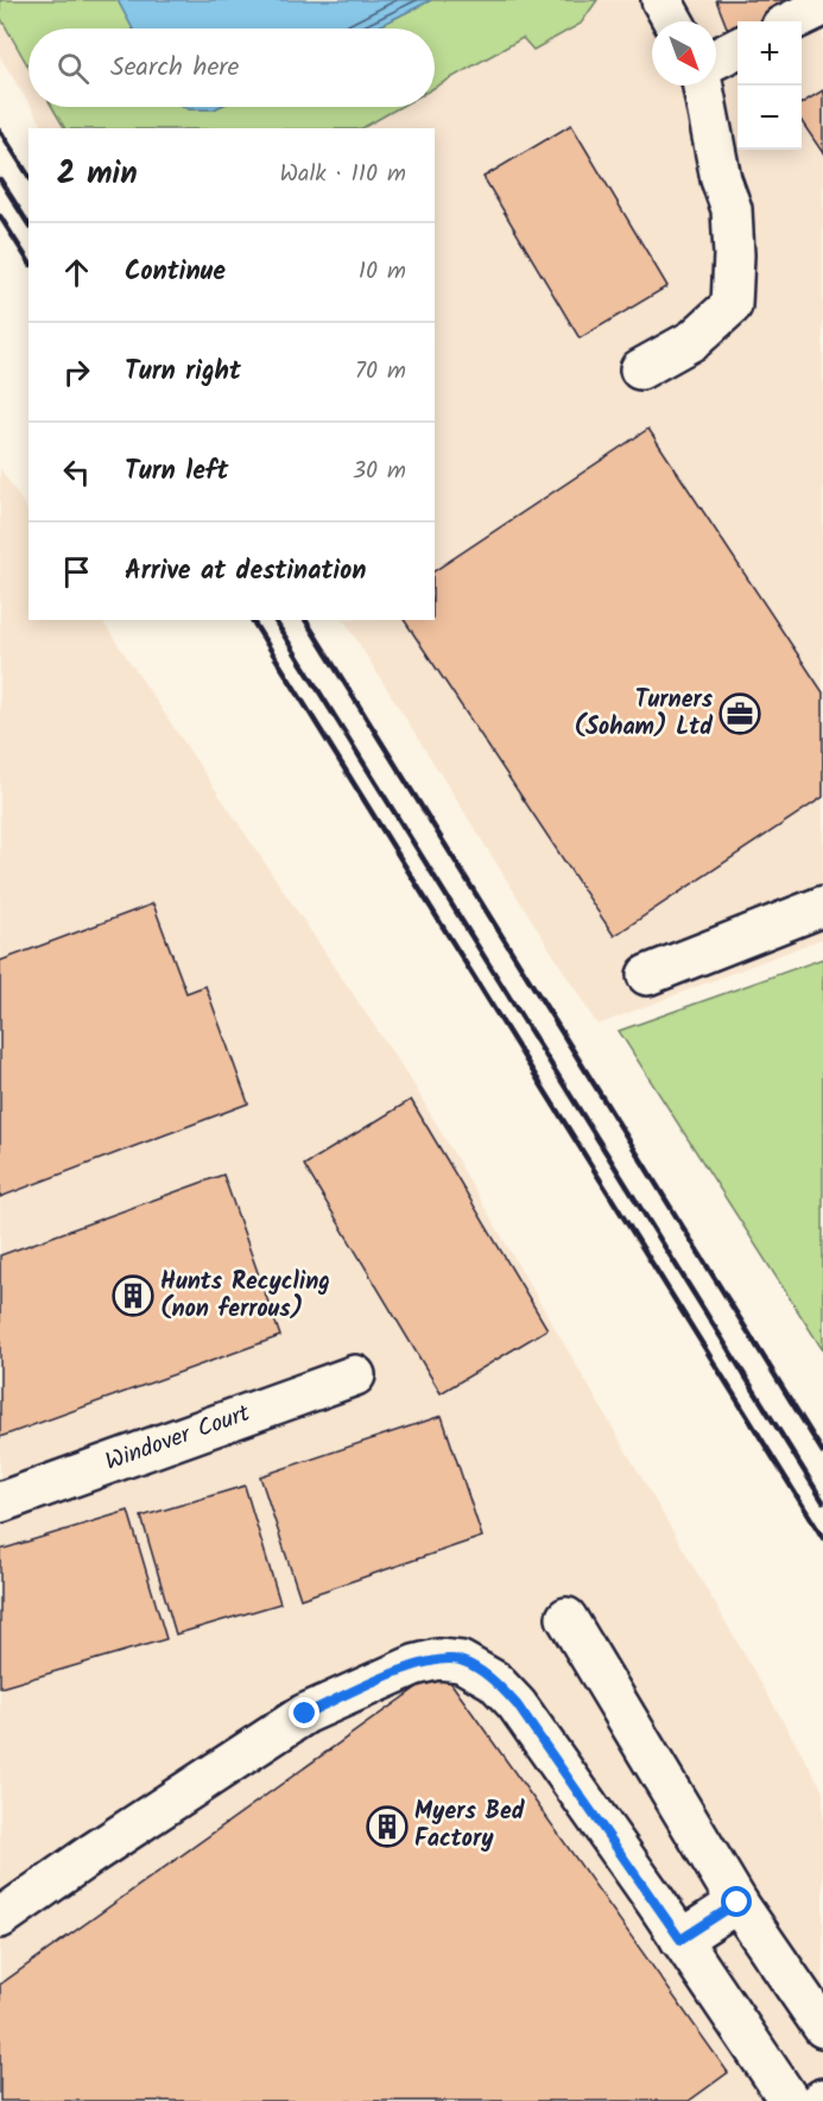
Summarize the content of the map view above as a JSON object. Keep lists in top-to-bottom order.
{
  "streets": {
    "street": ["Windover Court"]
  },
  "places": {
    "office": ["Turners (Soham) Ltd"],
    "building": ["Hunts Recycling (non ferrous)", "Myers Bed Factory"]
  },
  "north": "bottom right",
  "page": {
    "map_buttons": ["+", "−"],
    "search": "Search here",
    "heading": ["2 min", "Walk · 110 m"],
    "list": [
      ["Continue", "10 m"],
      ["Turn right", "70 m"],
      ["Turn left", "30 m"],
      "Arrive at destination"
    ]
  }
}
